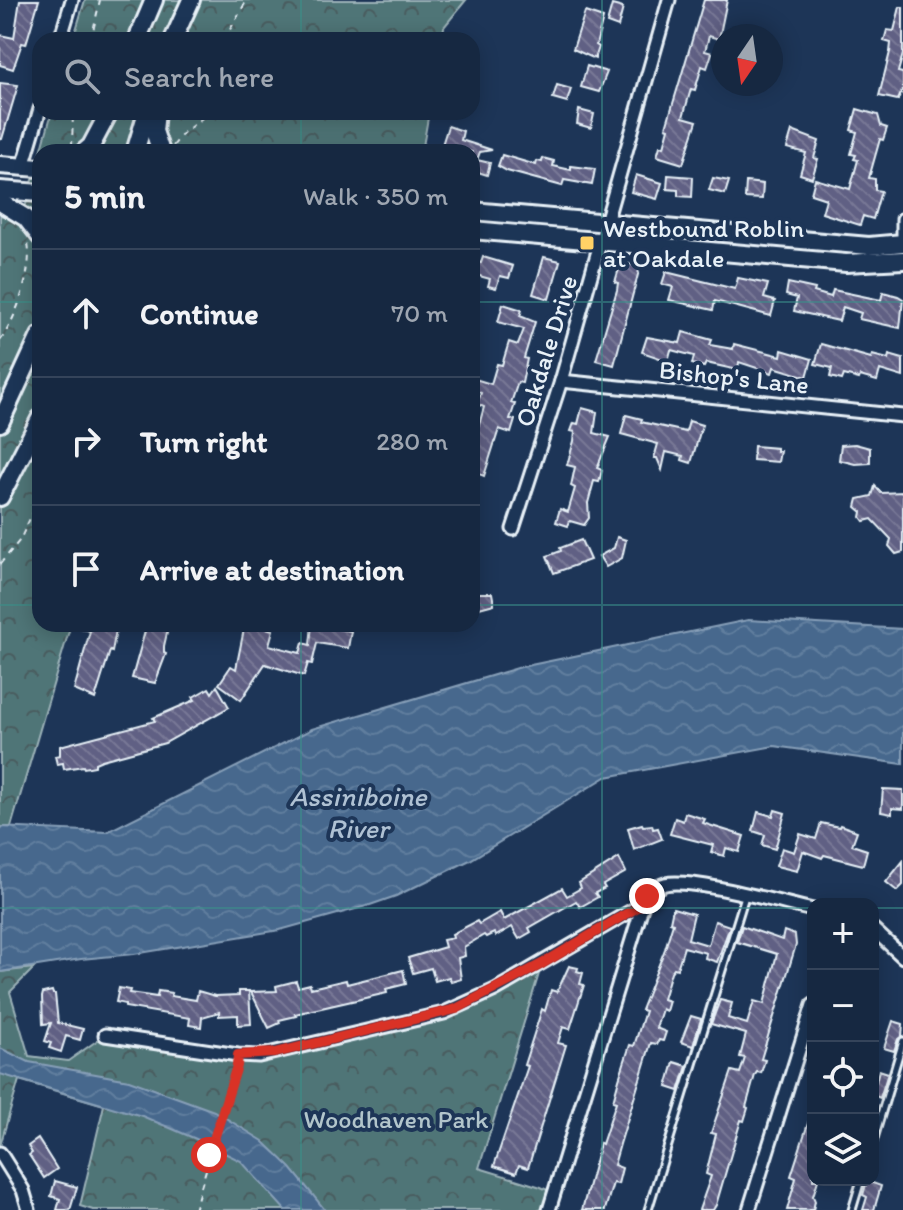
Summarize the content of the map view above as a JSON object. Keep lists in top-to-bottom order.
{
  "streets": {
    "street": ["Oakdale Drive", "Bishop's Lane"]
  },
  "crossings": [
    ["Oakdale Drive", "Bishop's Lane"]
  ],
  "water": ["Assiniboine River"],
  "parks": ["Woodhaven Park"],
  "places": {
    "transit": ["Westbound Roblin at Oakdale"]
  },
  "north": "bottom",
  "page": {
    "search": "Search here",
    "heading": ["5 min", "Walk · 350 m"],
    "list": [
      ["Continue", "70 m"],
      ["Turn right", "280 m"],
      "Arrive at destination"
    ],
    "map_buttons": ["+", "−"]
  }
}
